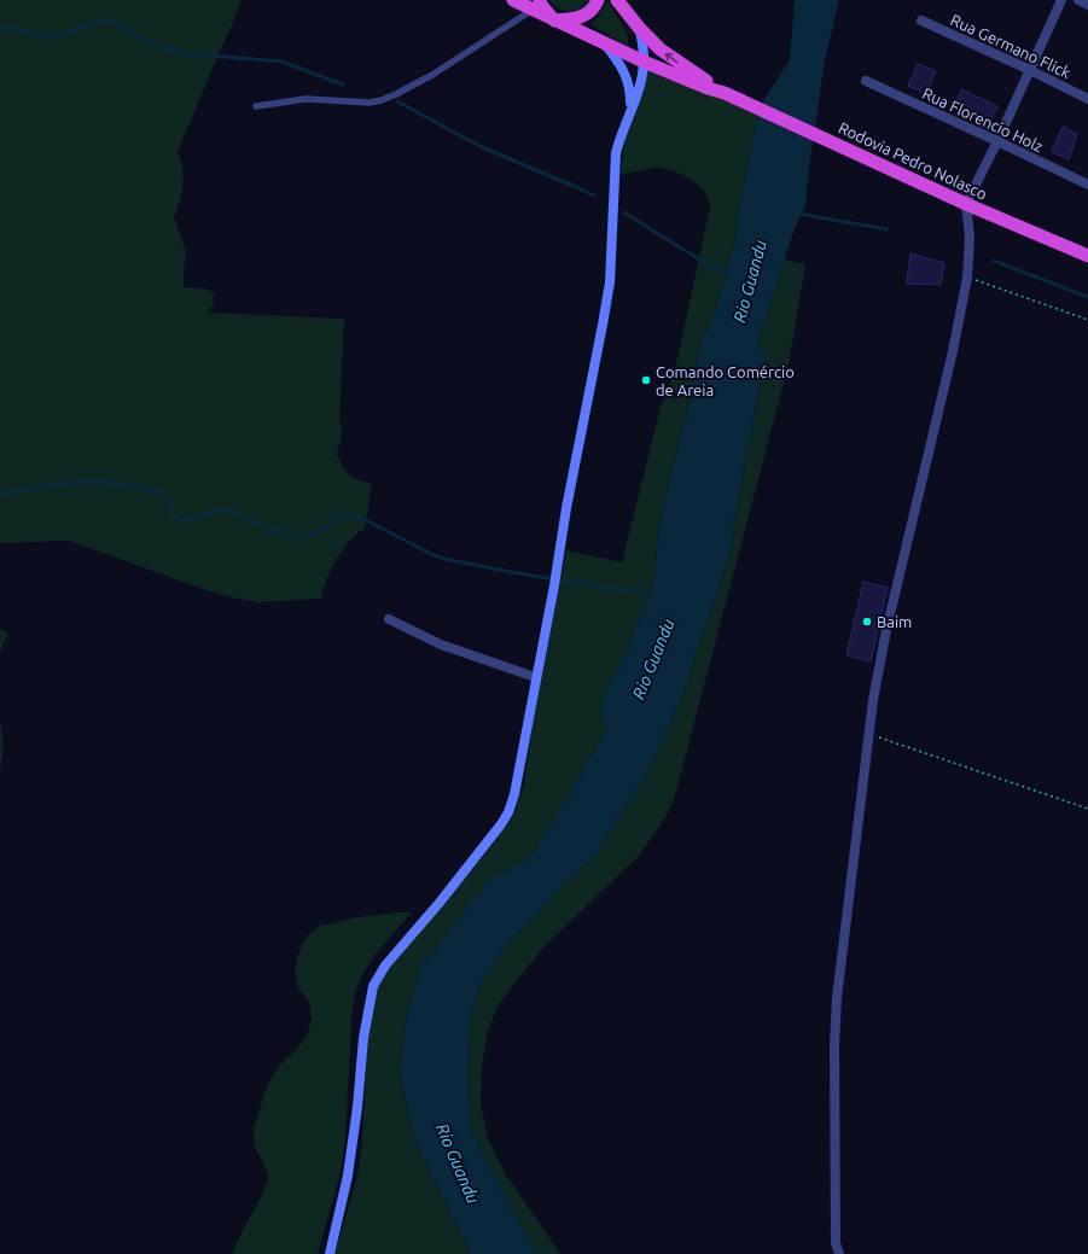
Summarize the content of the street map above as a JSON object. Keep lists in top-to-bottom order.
{
  "streets": {
    "highway": ["Rodovia Pedro Nolasco"],
    "street": ["Rua Germano Flick", "Rua Florencio Holz"]
  },
  "water": ["Rio Guandu"],
  "places": ["Comando Comércio de Areia", "Baim"]
}
